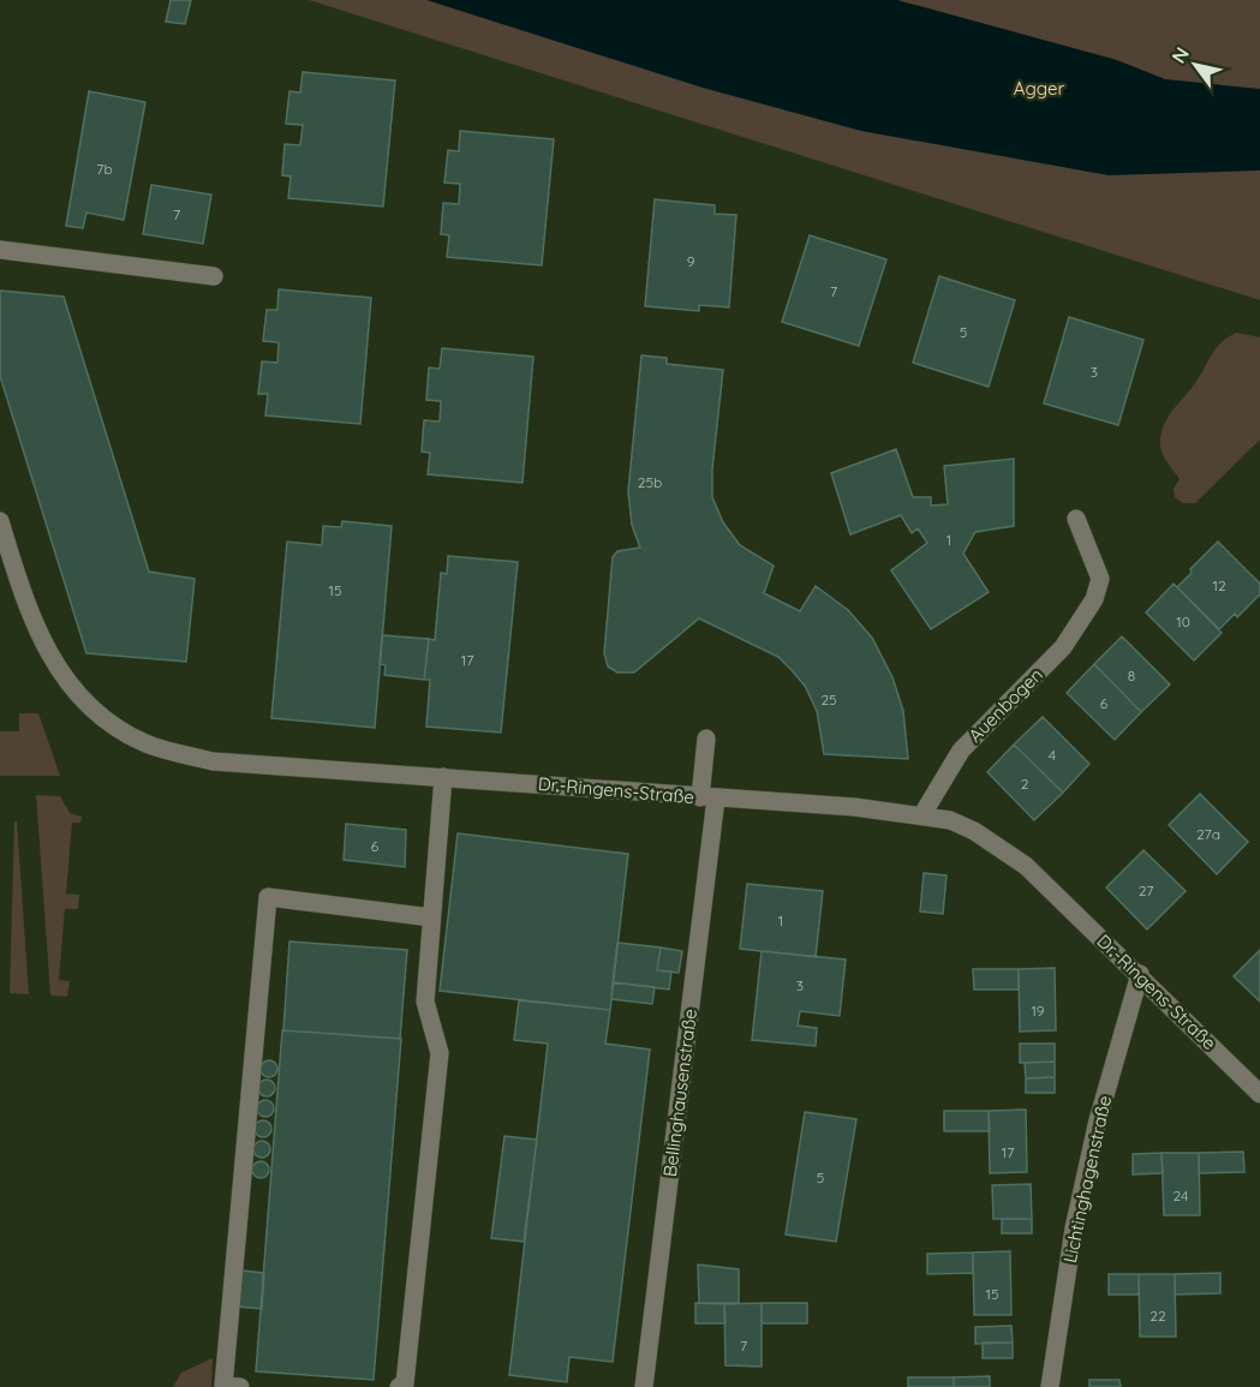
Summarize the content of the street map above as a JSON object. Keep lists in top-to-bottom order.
{
  "streets": {
    "street": [
      "Auenbogen",
      "Dr.-Ringens-Straße",
      "Bellinghausenstraße",
      "Lichtinghagenstraße"
    ]
  },
  "crossings": [
    ["Auenbogen", "Dr.-Ringens-Straße"],
    ["Dr.-Ringens-Straße", "Bellinghausenstraße"],
    ["Dr.-Ringens-Straße", "Lichtinghagenstraße"]
  ],
  "parks": ["Agger"],
  "house_numbers": [
    "7b",
    "7",
    "9",
    "7",
    "5",
    "3",
    "25b",
    "1",
    "12",
    "15",
    "10",
    "17",
    "8",
    "25",
    "6",
    "4",
    "2",
    "27a",
    "6",
    "27",
    "1",
    "3",
    "19",
    "17",
    "5",
    "24",
    "15",
    "22",
    "7"
  ],
  "north": "top left"
}
